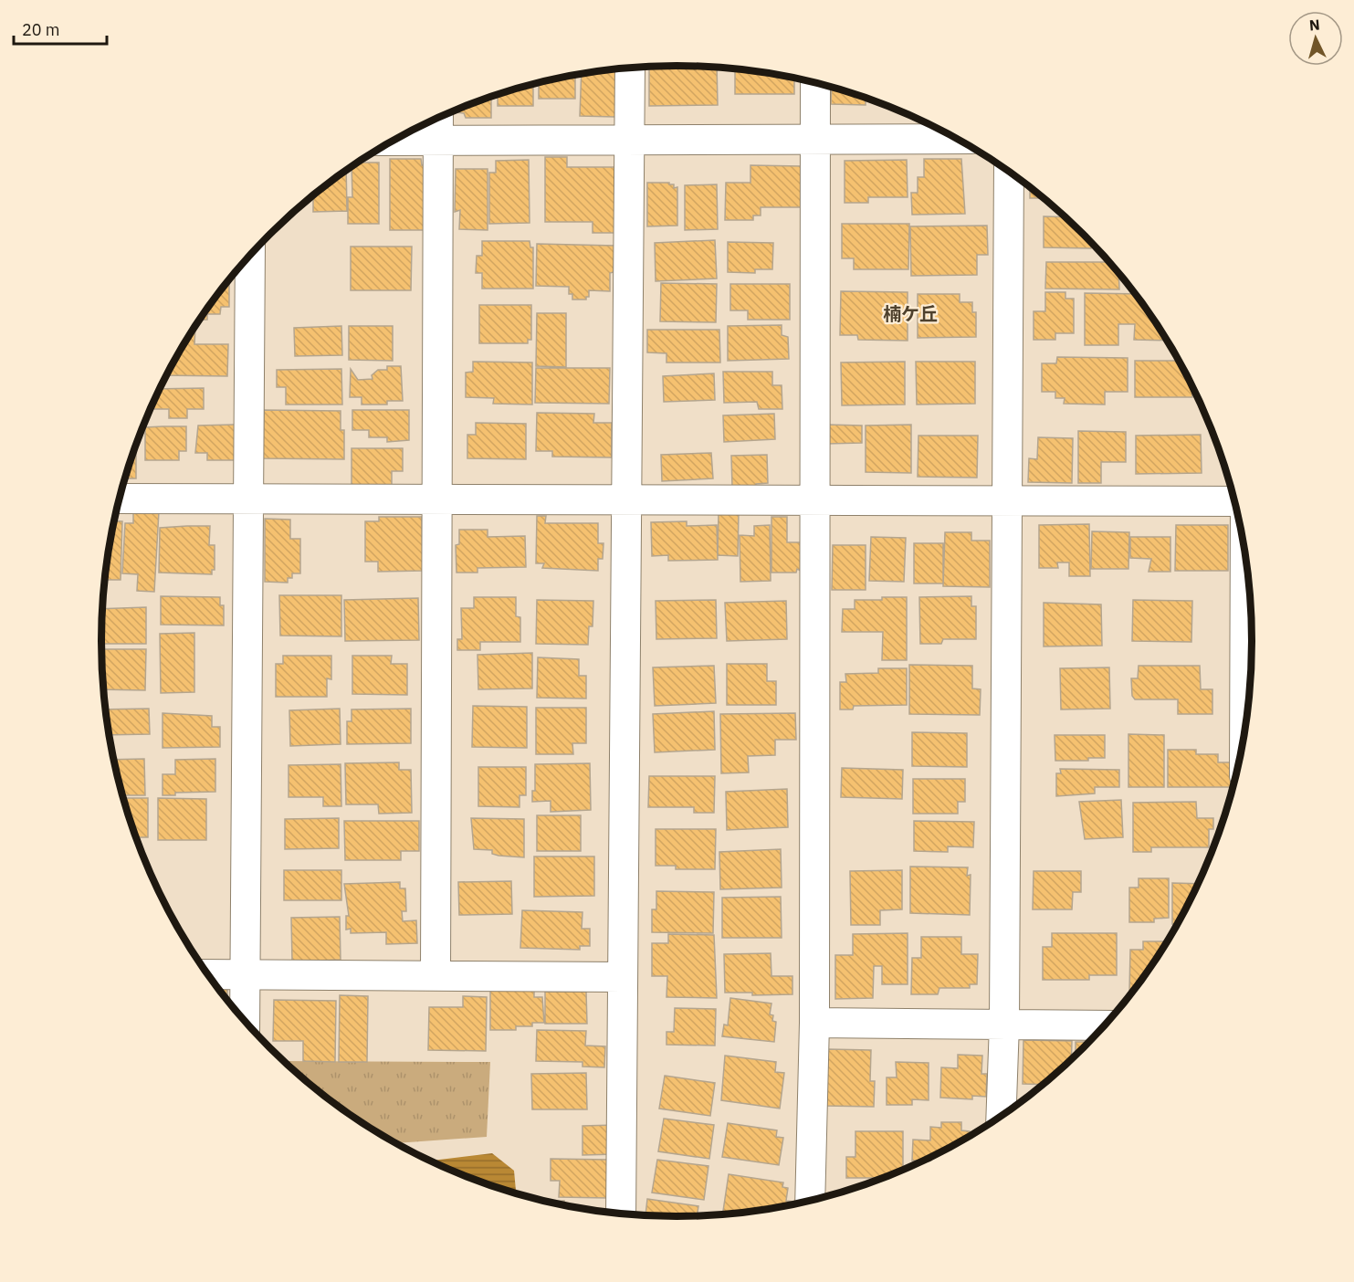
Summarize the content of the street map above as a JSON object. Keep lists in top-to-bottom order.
{
  "districts": ["楠ケ丘"],
  "scale_bar": "20 m",
  "north": "top"
}
